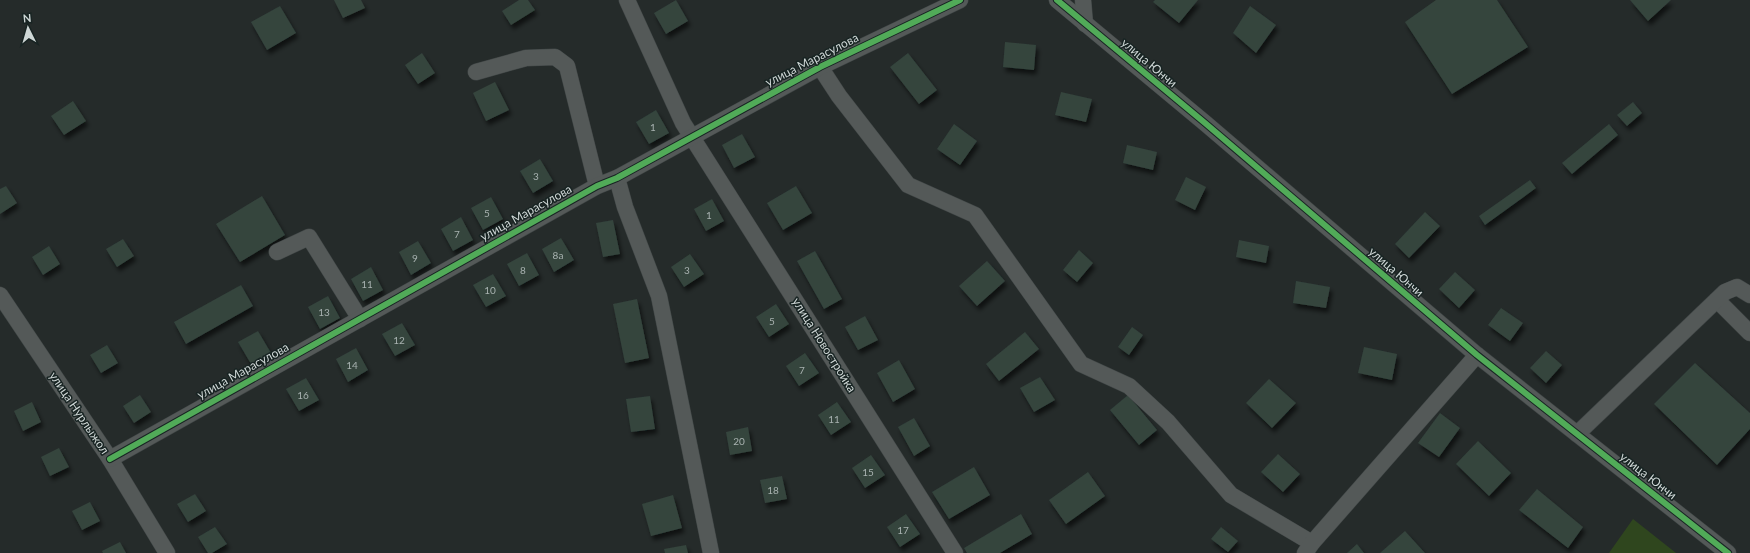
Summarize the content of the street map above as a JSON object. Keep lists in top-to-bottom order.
{
  "streets": {
    "street": [
      "улица Марасулова",
      "улица Юнчи",
      "улица Новостройка",
      "улица Нурлыжол"
    ]
  },
  "crossings": [
    ["улица Марасулова", "улица Новостройка"],
    ["улица Марасулова", "улица Нурлыжол"]
  ],
  "house_numbers": [
    "1",
    "3",
    "5",
    "1",
    "7",
    "8а",
    "9",
    "8",
    "3",
    "11",
    "10",
    "13",
    "5",
    "12",
    "14",
    "7",
    "16",
    "11",
    "20",
    "15",
    "18",
    "17"
  ],
  "north": "top"
}
